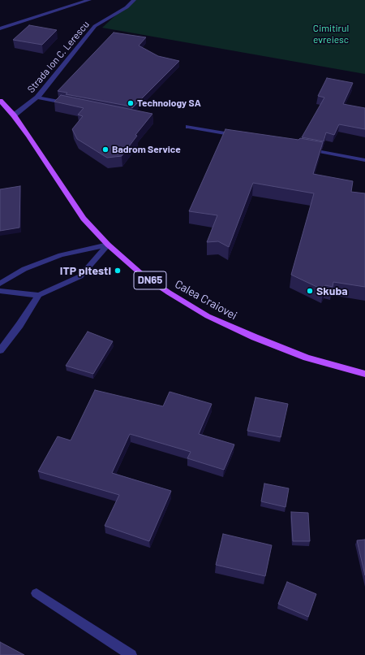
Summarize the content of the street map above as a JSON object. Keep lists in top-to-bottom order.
{
  "streets": {
    "main road": ["DN65", "Calea Craiovei"],
    "street": ["Strada Ion C. Lerescu"]
  },
  "crossings": [
    ["Strada Ion C. Lerescu", "Calea Craiovei"]
  ],
  "parks": ["Cimitirul evreiesc"],
  "places": [
    "Technology SA",
    "Badrom Service",
    "ITP pitesti",
    "Skuba"
  ]
}
